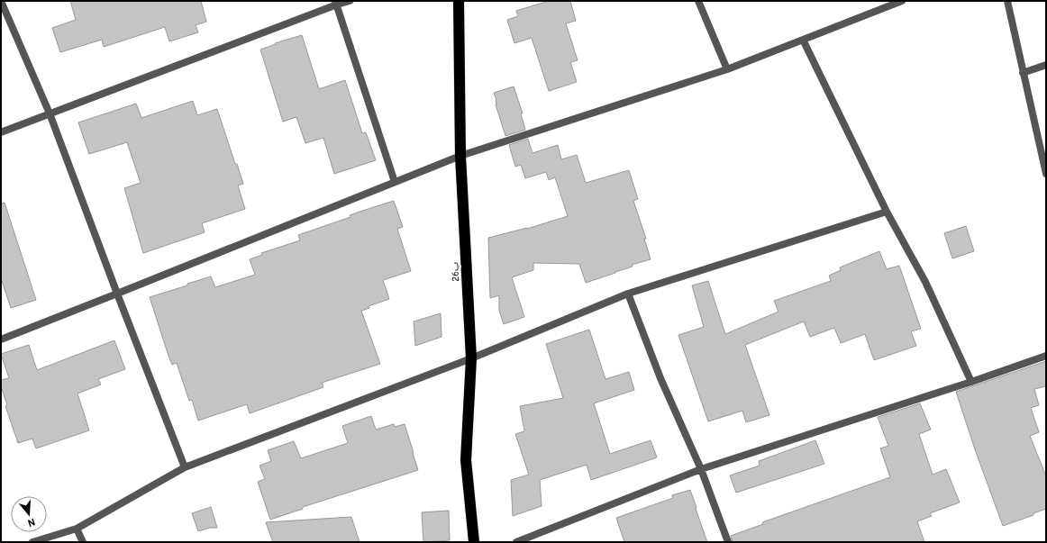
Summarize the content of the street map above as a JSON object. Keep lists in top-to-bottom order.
{
  "streets": {
    "highway": ["26ب"]
  },
  "north": "bottom"
}
